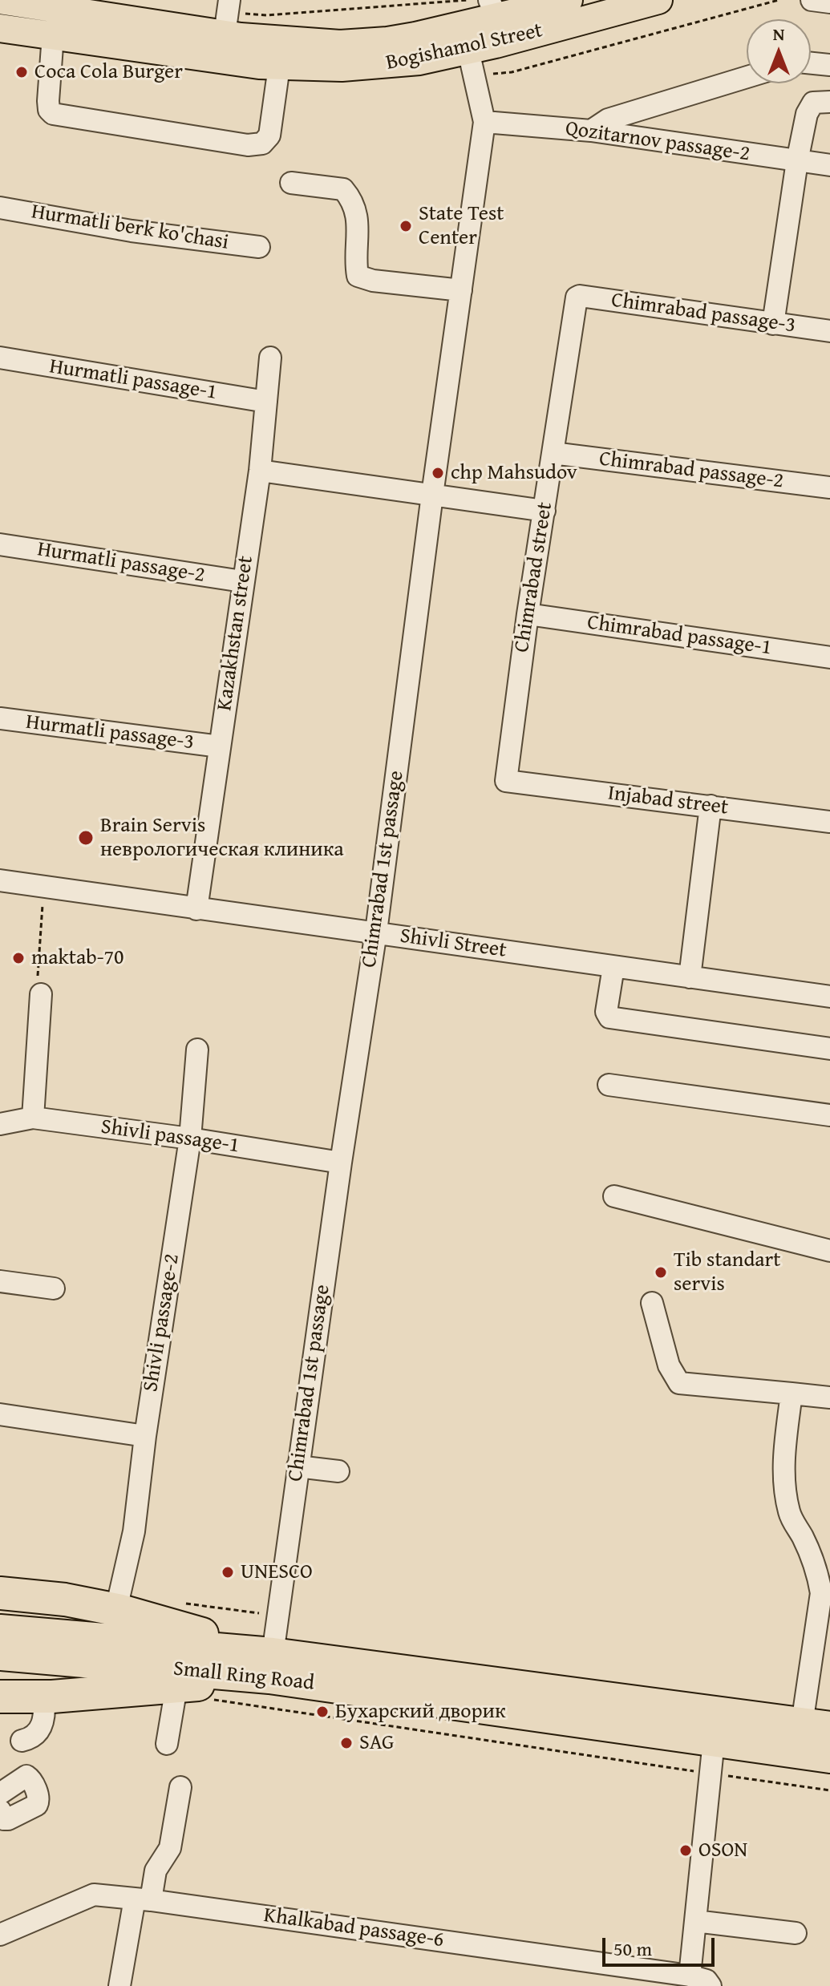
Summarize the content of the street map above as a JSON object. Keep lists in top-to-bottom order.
{
  "streets": {
    "highway": ["Small Ring Road"],
    "main road": ["Bogishamol Street"],
    "street": [
      "Qozitarnov passage-2",
      "Hurmatli berk ko'chasi",
      "Chimrаbаd passage-3",
      "Hurmatli passage-1",
      "Chimrabad passage-2",
      "Hurmatli passage-2",
      "Chimrаbаd street",
      "Kazakhstan street",
      "Chimrаbаd passage-1",
      "Hurmatli passage-3",
      "Injаbаd street",
      "Chimrabad 1st passage",
      "Shivli Street",
      "Shivli passage-1",
      "Shivli passage-2",
      "Khalkabad passage-6"
    ]
  },
  "crossings": [
    ["Qozitarnov passage-2", "Chimrabad 1st passage"],
    ["Chimrаbаd passage-3", "Chimrаbаd street"],
    ["Hurmatli passage-1", "Kazakhstan street"],
    ["Chimrabad passage-2", "Chimrаbаd street"],
    ["Hurmatli passage-2", "Kazakhstan street"],
    ["Chimrаbаd street", "Chimrаbаd passage-1"],
    ["Chimrаbаd street", "Injаbаd street"],
    ["Kazakhstan street", "Hurmatli passage-3"],
    ["Kazakhstan street", "Shivli Street"],
    ["Chimrabad 1st passage", "Shivli Street"],
    ["Chimrabad 1st passage", "Shivli passage-1"],
    ["Chimrabad 1st passage", "Small Ring Road"],
    ["Shivli passage-1", "Shivli passage-2"]
  ],
  "places": [
    "Coca Cola Burger",
    "State Test Center",
    "chp Mahsudov",
    "Brain Servis неврологическая клиника",
    "maktab-70",
    "Tib standart servis",
    "UNESCO",
    "Бухарский дворик",
    "SAG",
    "OSON"
  ],
  "scale_bar": "50 m",
  "north": "top"
}
